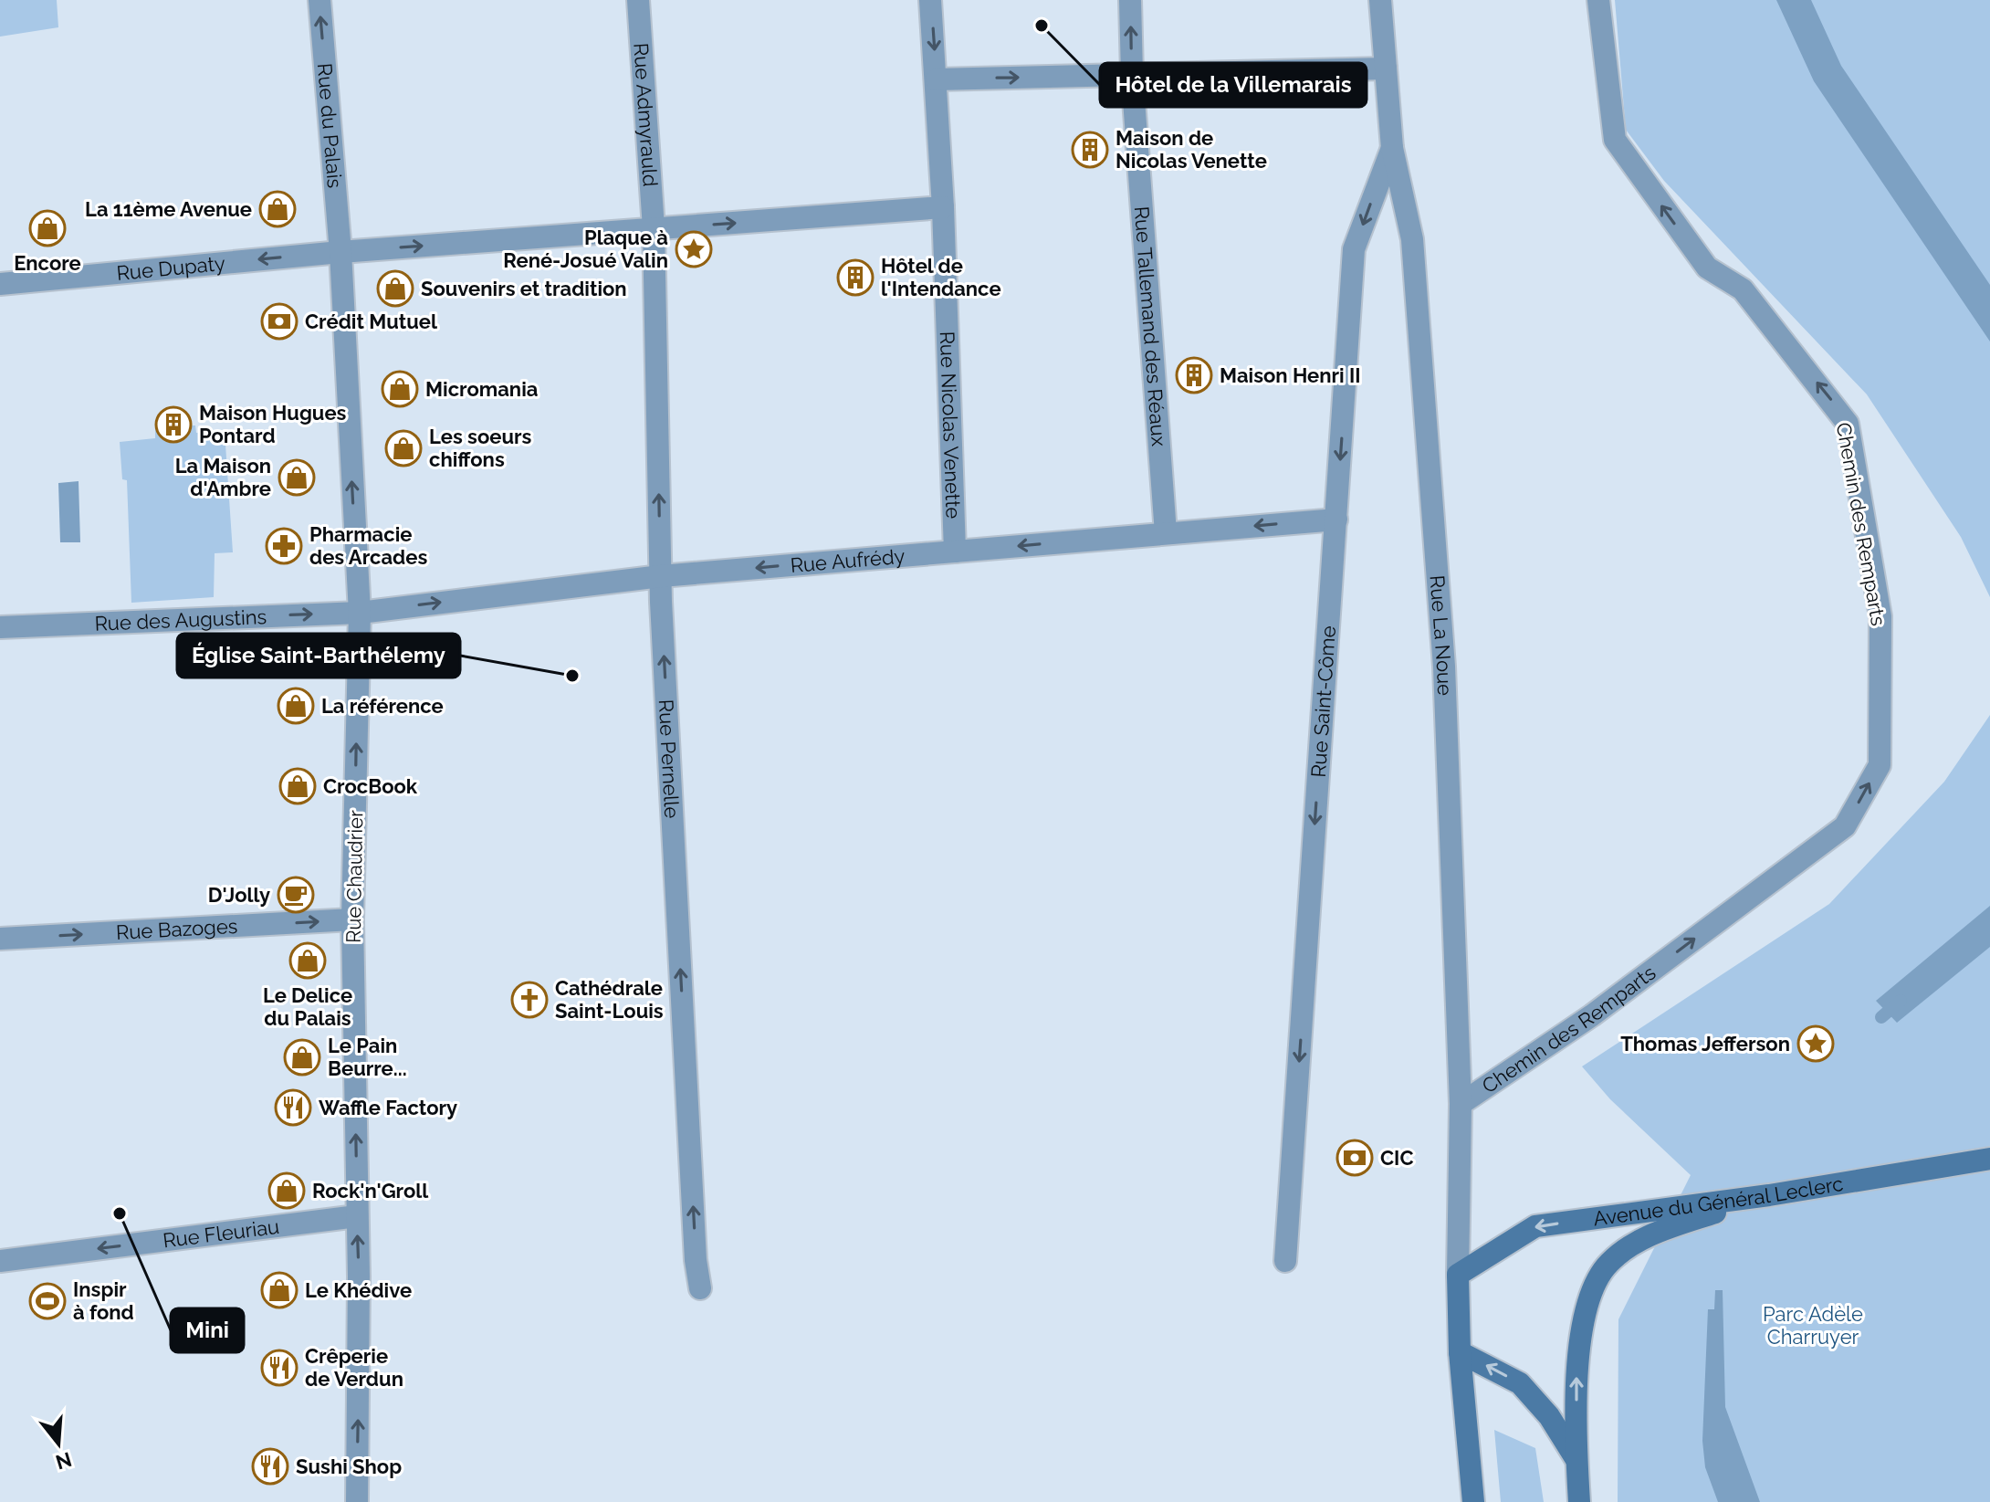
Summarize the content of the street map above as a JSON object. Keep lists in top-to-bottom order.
{
  "streets": {
    "main road": ["Avenue du Général Leclerc"],
    "street": [
      "Rue Admyrauld",
      "Rue du Palais",
      "Rue Dupaty",
      "Rue Tallemand des Réaux",
      "Rue Nicolas Venette",
      "Chemin des Remparts",
      "Rue Aufrédy",
      "Rue des Augustins",
      "Rue La Noue",
      "Rue Saint-Côme",
      "Rue Pernelle",
      "Rue Chaudrier",
      "Rue Bazoges",
      "Rue Fleuriau"
    ]
  },
  "crossings": [
    ["Rue Admyrauld", "Rue Dupaty"],
    ["Rue Admyrauld", "Rue Pernelle"],
    ["Rue du Palais", "Rue Dupaty"],
    ["Rue du Palais", "Rue Chaudrier"],
    ["Rue Dupaty", "Rue Nicolas Venette"],
    ["Rue Dupaty", "Rue Pernelle"],
    ["Rue Dupaty", "Rue Chaudrier"],
    ["Rue Tallemand des Réaux", "Rue Aufrédy"],
    ["Rue Nicolas Venette", "Rue Aufrédy"],
    ["Chemin des Remparts", "Rue La Noue"],
    ["Rue Aufrédy", "Rue des Augustins"],
    ["Rue Aufrédy", "Rue Saint-Côme"],
    ["Rue Aufrédy", "Rue Pernelle"],
    ["Rue Aufrédy", "Rue Chaudrier"],
    ["Rue des Augustins", "Rue Chaudrier"],
    ["Rue La Noue", "Rue Saint-Côme"],
    ["Rue La Noue", "Avenue du Général Leclerc"],
    ["Rue Chaudrier", "Rue Bazoges"],
    ["Rue Chaudrier", "Rue Fleuriau"]
  ],
  "one_way": [
    "Rue du Palais",
    "Rue des Augustins",
    "Rue Saint-Côme",
    "Rue Pernelle",
    "Rue Chaudrier",
    "Rue Bazoges",
    "Avenue du Général Leclerc",
    "Rue Fleuriau"
  ],
  "parks": ["Parc Adèle Charruyer"],
  "places": {
    "other": ["Hôtel de la Villemarais", "Église Saint-Barthélemy", "Mini"],
    "building": [
      "Maison de Nicolas Venette",
      "Hôtel de l'Intendance",
      "Maison Henri II",
      "Maison Hugues Pontard"
    ],
    "shop": [
      "La 11ème Avenue",
      "Encore",
      "Souvenirs et tradition",
      "Micromania",
      "Les soeurs chiffons",
      "La Maison d'Ambre",
      "La référence",
      "CrocBook",
      "Le Delice du Palais",
      "Le Pain Beurre...",
      "Rock'n'Groll",
      "Le Khédive"
    ],
    "place": ["Plaque à René-Josué Valin", "Thomas Jefferson"],
    "bank": ["Crédit Mutuel", "CIC"],
    "pharmacy": ["Pharmacie des Arcades"],
    "cafe": ["D'Jolly"],
    "church": ["Cathédrale Saint-Louis"],
    "restaurant": ["Waffle Factory", "Crêperie de Verdun", "Sushi Shop"],
    "sports": ["Inspir à fond"]
  },
  "north": "bottom"
}
